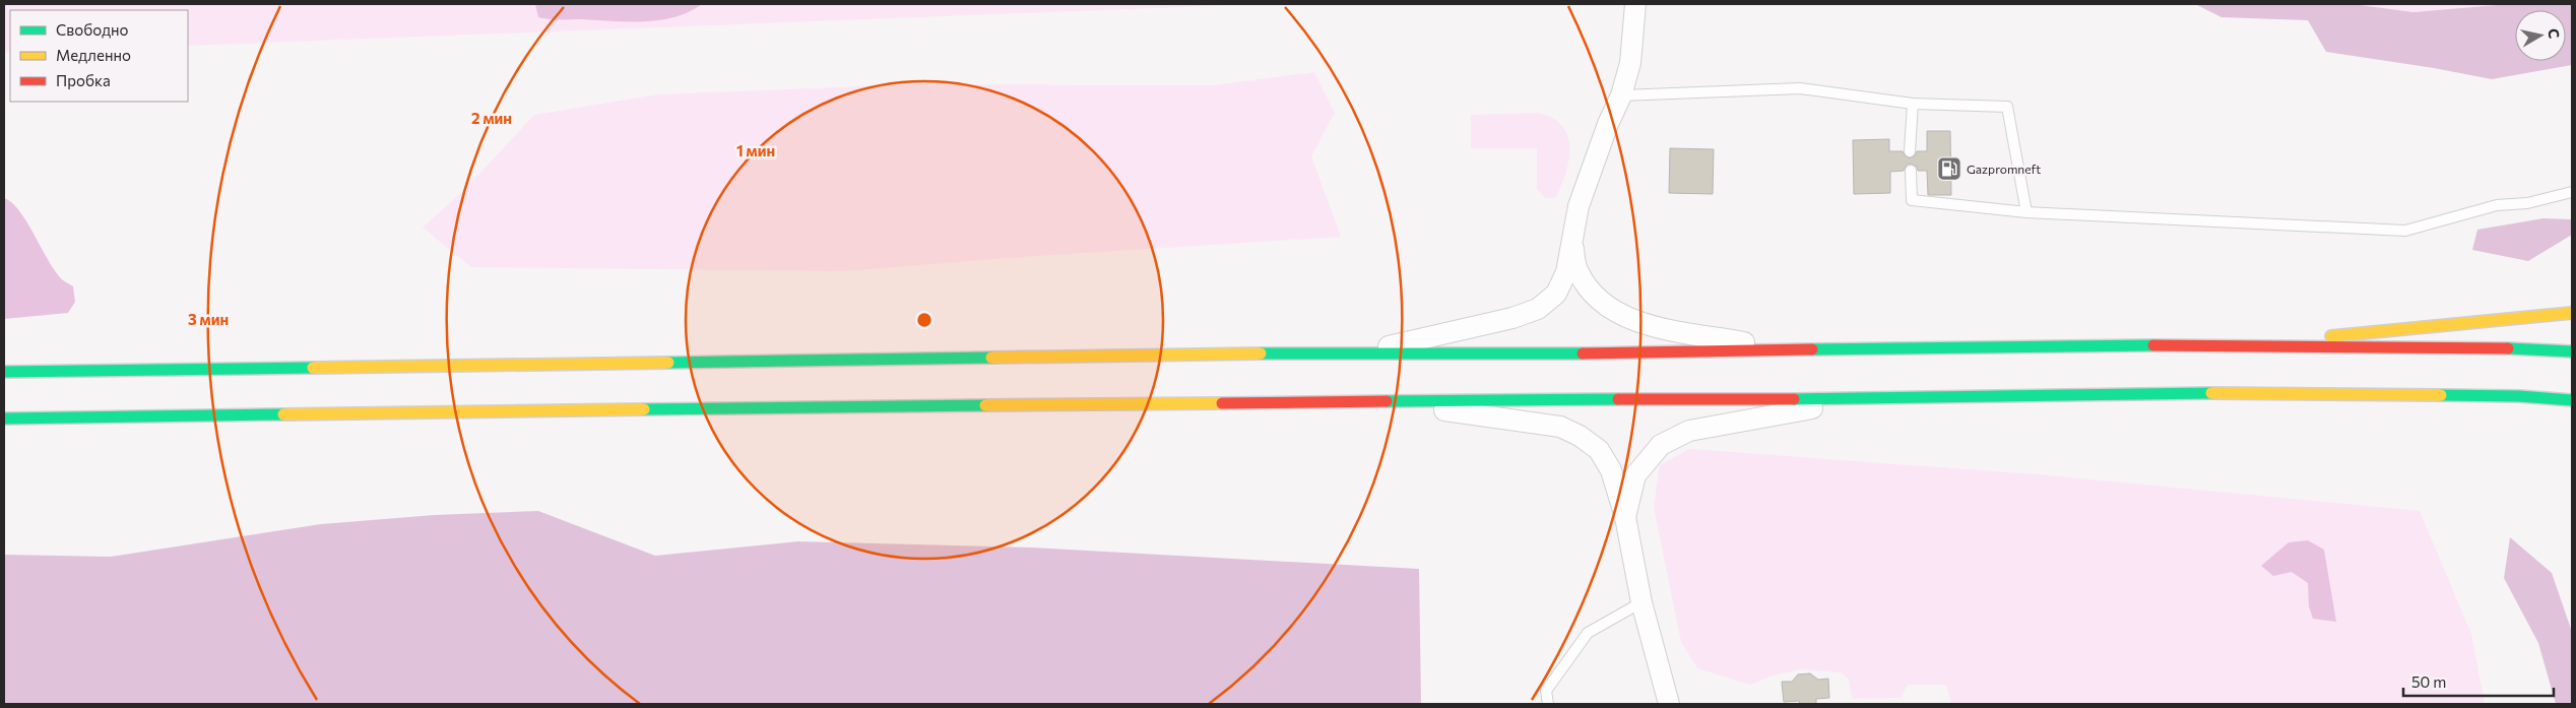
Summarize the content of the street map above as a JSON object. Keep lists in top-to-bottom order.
{
  "places": {
    "fuel station": ["Gazpromneft"]
  },
  "legend": ["Свободно", "Медленно", "Пробка"],
  "scale_bar": "50 m",
  "north": "right",
  "rings": ["2 мин", "1 мин", "3 мин"]
}
